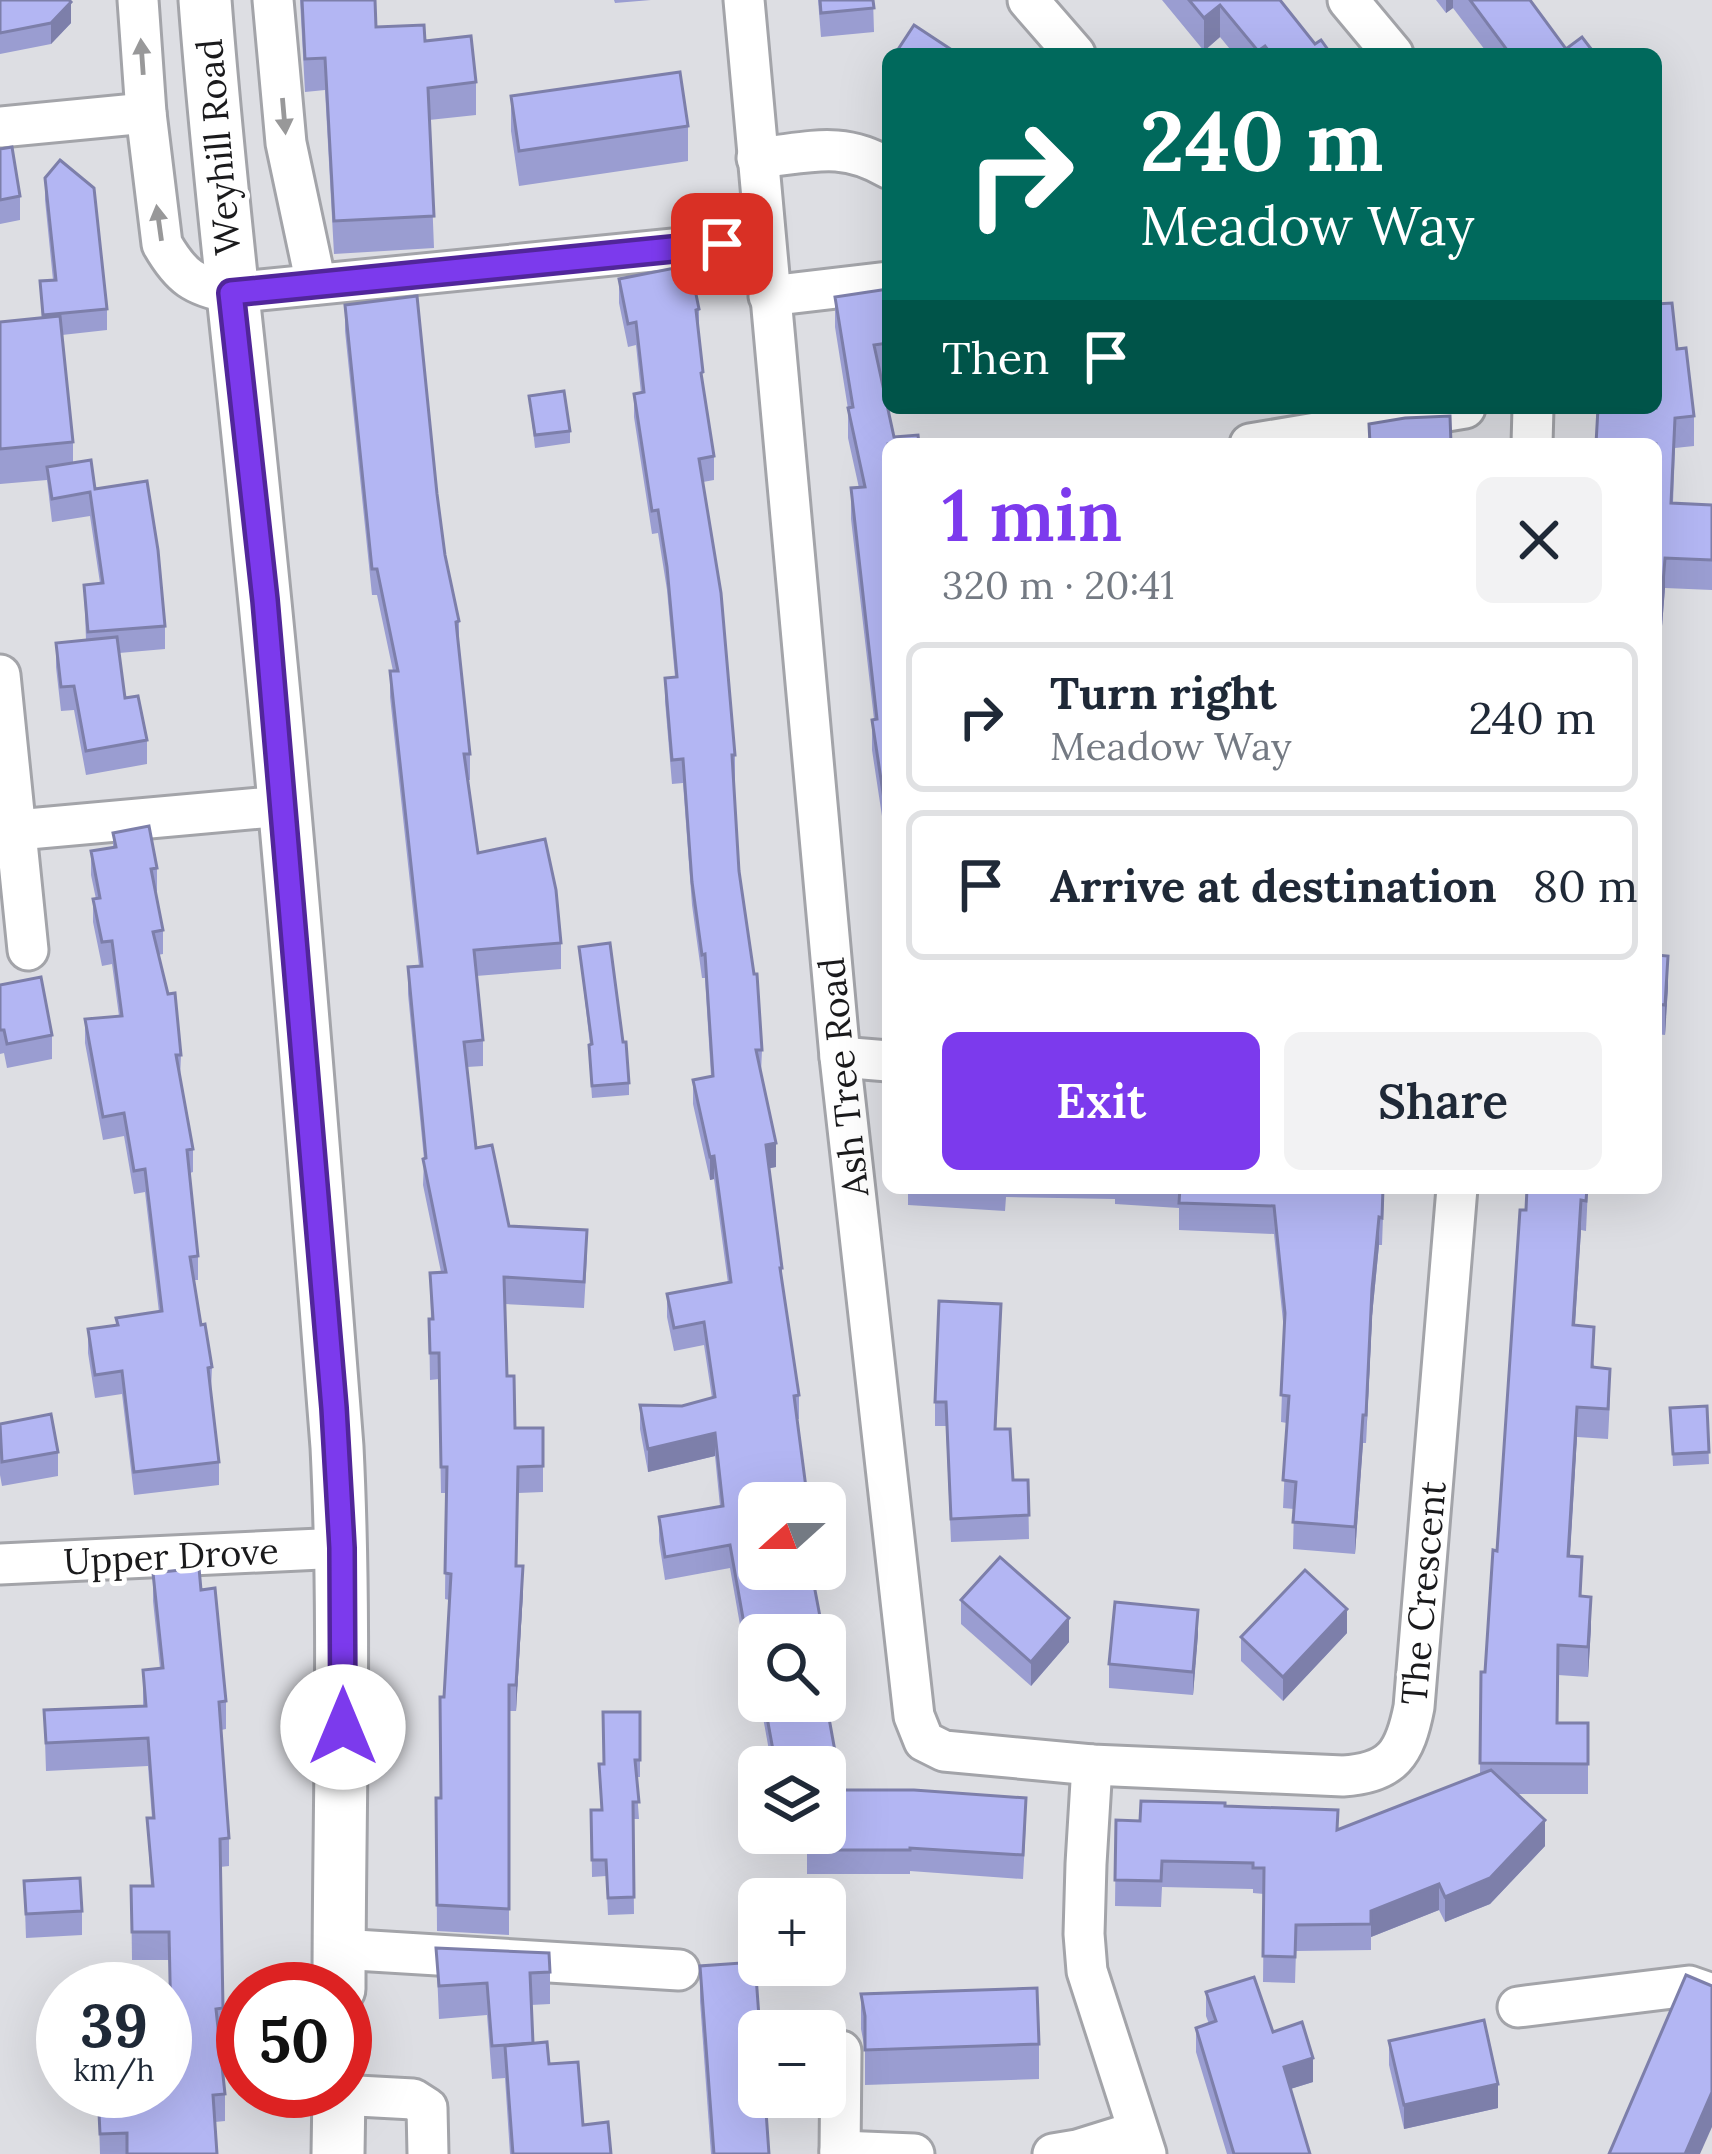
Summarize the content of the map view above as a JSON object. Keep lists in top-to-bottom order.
{
  "streets": {
    "main road": ["Weyhill Road"],
    "street": ["Ash Tree Road", "Upper Drove", "The Crescent"]
  },
  "crossings": [
    ["Weyhill Road", "Upper Drove"],
    ["Ash Tree Road", "The Crescent"]
  ],
  "north": "left",
  "page": {
    "turn": ["240 m", "Meadow Way"],
    "then": "Then",
    "heading": ["1 min", "320 m · 20:41"],
    "list": [
      {
        "name": "Turn right",
        "note": "Meadow Way",
        "value": "240 m"
      },
      {
        "name": "Arrive at destination",
        "value": "80 m"
      }
    ],
    "buttons": ["Exit", "Share"],
    "map_buttons": ["+", "−"],
    "speed": "39 km/h",
    "limit": "50"
  }
}
